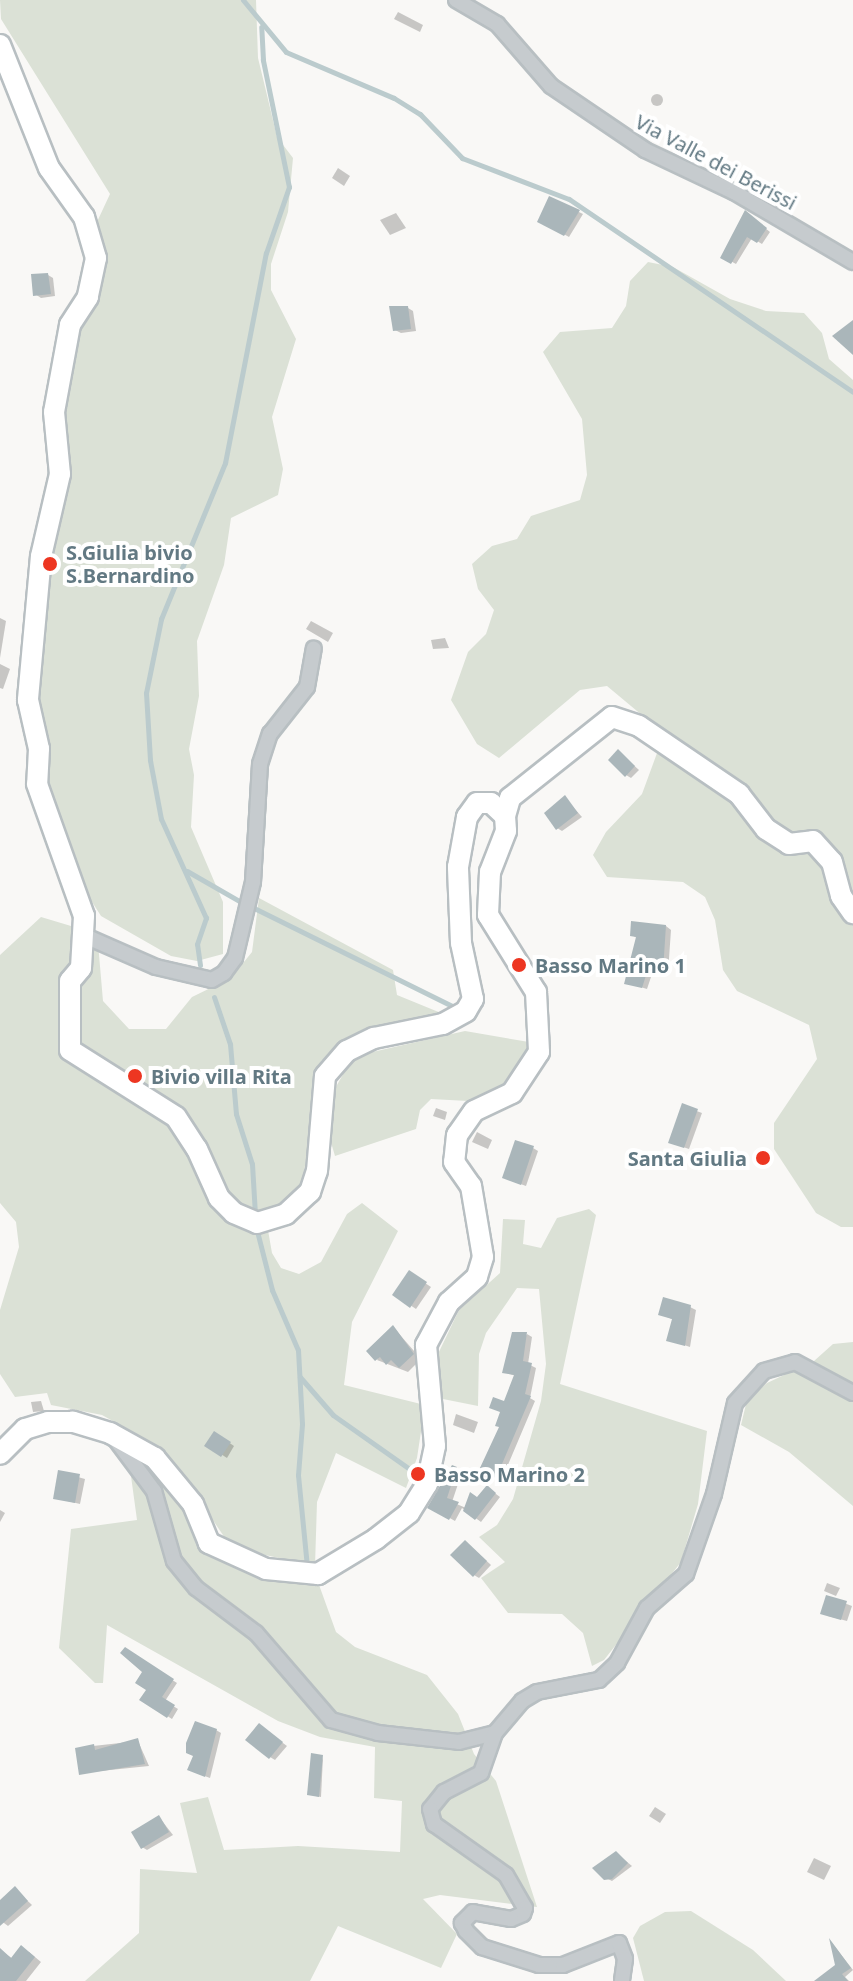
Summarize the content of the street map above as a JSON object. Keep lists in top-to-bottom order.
{
  "streets": {
    "street": ["Via Valle dei Berissi"]
  },
  "places": [
    "S.Giulia bivio S.Bernardino",
    "Basso Marino 1",
    "Bivio villa Rita",
    "Santa Giulia",
    "Basso Marino 2"
  ]
}
